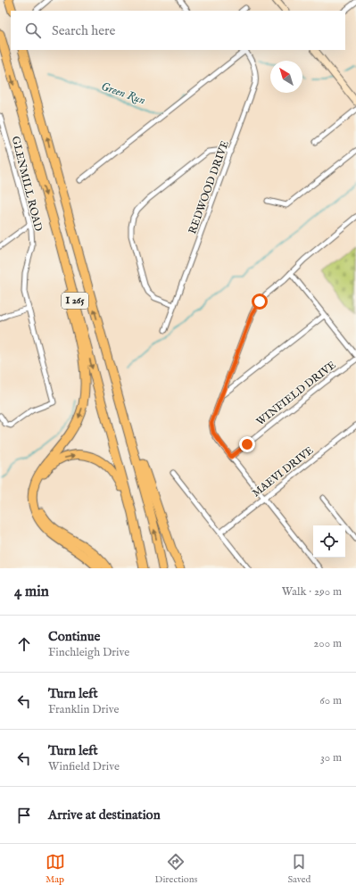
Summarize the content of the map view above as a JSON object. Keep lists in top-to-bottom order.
{
  "streets": {
    "highway": ["I 265"],
    "street": [
      "GLENMILL ROAD",
      "REDWOOD DRIVE",
      "WINFIELD DRIVE",
      "MAEVI DRIVE"
    ]
  },
  "water": ["Green Run"],
  "north": "top left",
  "page": {
    "search": "Search here",
    "heading": ["4 min", "Walk · 290 m"],
    "list": [
      ["Continue", "Finchleigh Drive", "200 m"],
      ["Turn left", "Franklin Drive", "60 m"],
      ["Turn left", "Winfield Drive", "30 m"],
      "Arrive at destination"
    ],
    "nav": ["Map", "Directions", "Saved"]
  }
}
